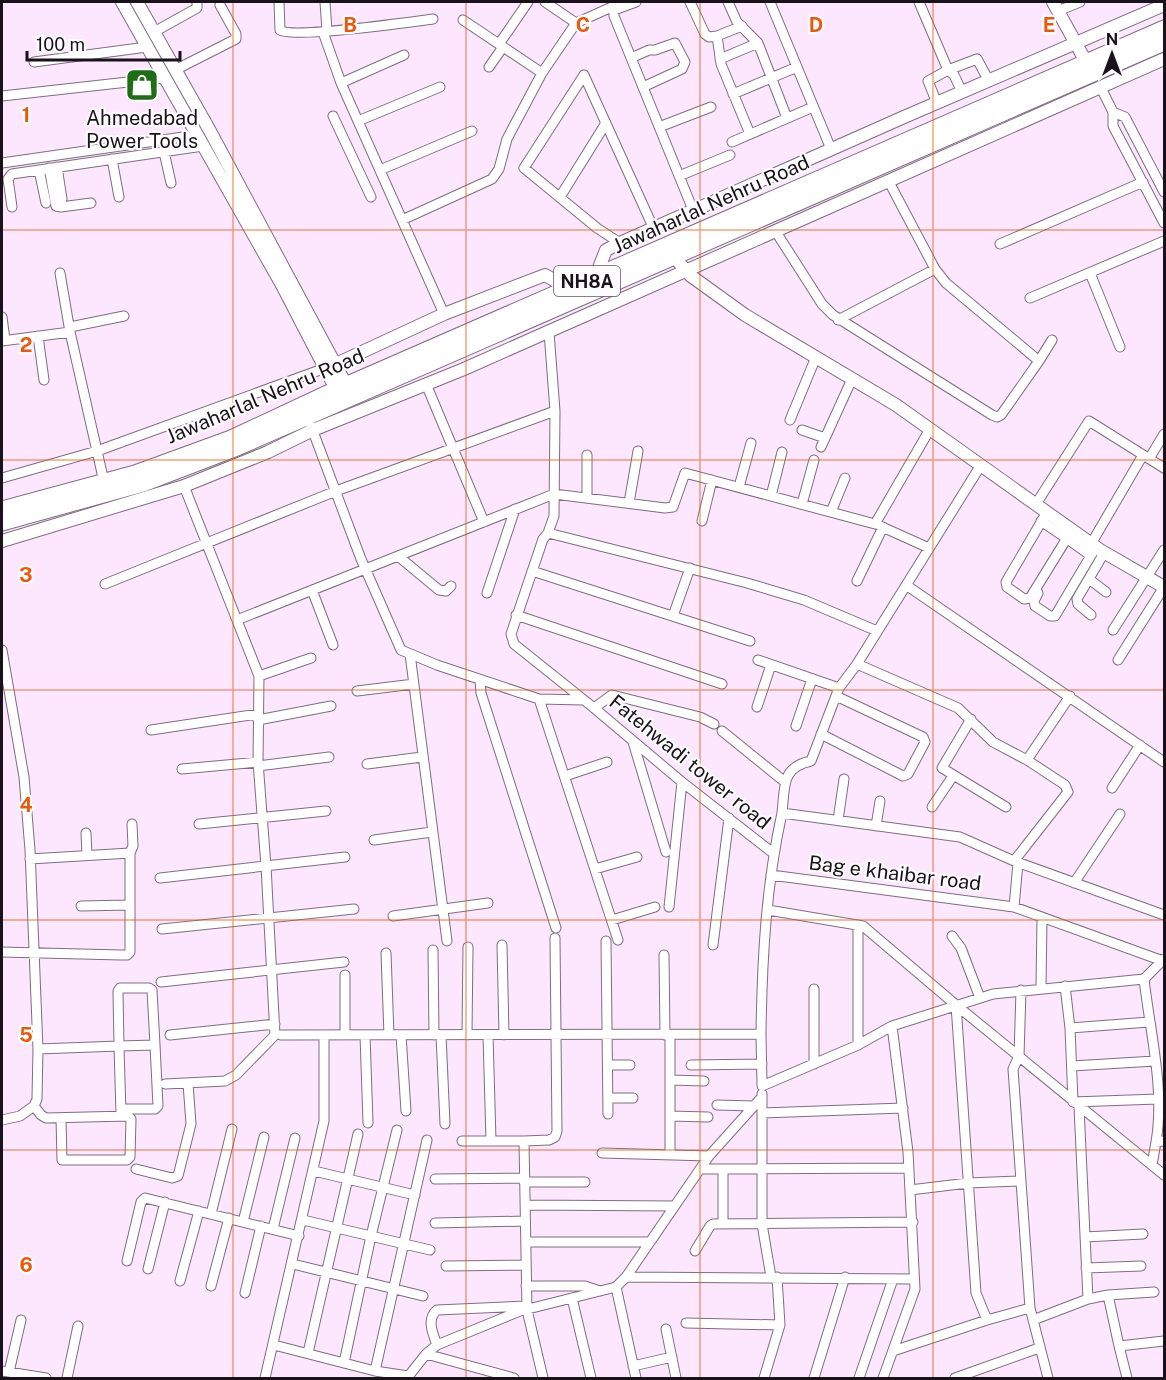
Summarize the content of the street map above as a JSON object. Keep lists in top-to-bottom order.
{
  "streets": {
    "main road": ["Jawaharlal Nehru Road", "NH8A"],
    "street": ["Fatehwadi tower road", "Bag e khaibar road"]
  },
  "places": {
    "shop": ["Ahmedabad Power Tools"]
  },
  "scale_bar": "100 m",
  "north": "top",
  "grid": {
    "columns": [
      "B",
      "C",
      "D",
      "E"
    ],
    "rows": [
      "1",
      "2",
      "3",
      "4",
      "5",
      "6"
    ]
  }
}
